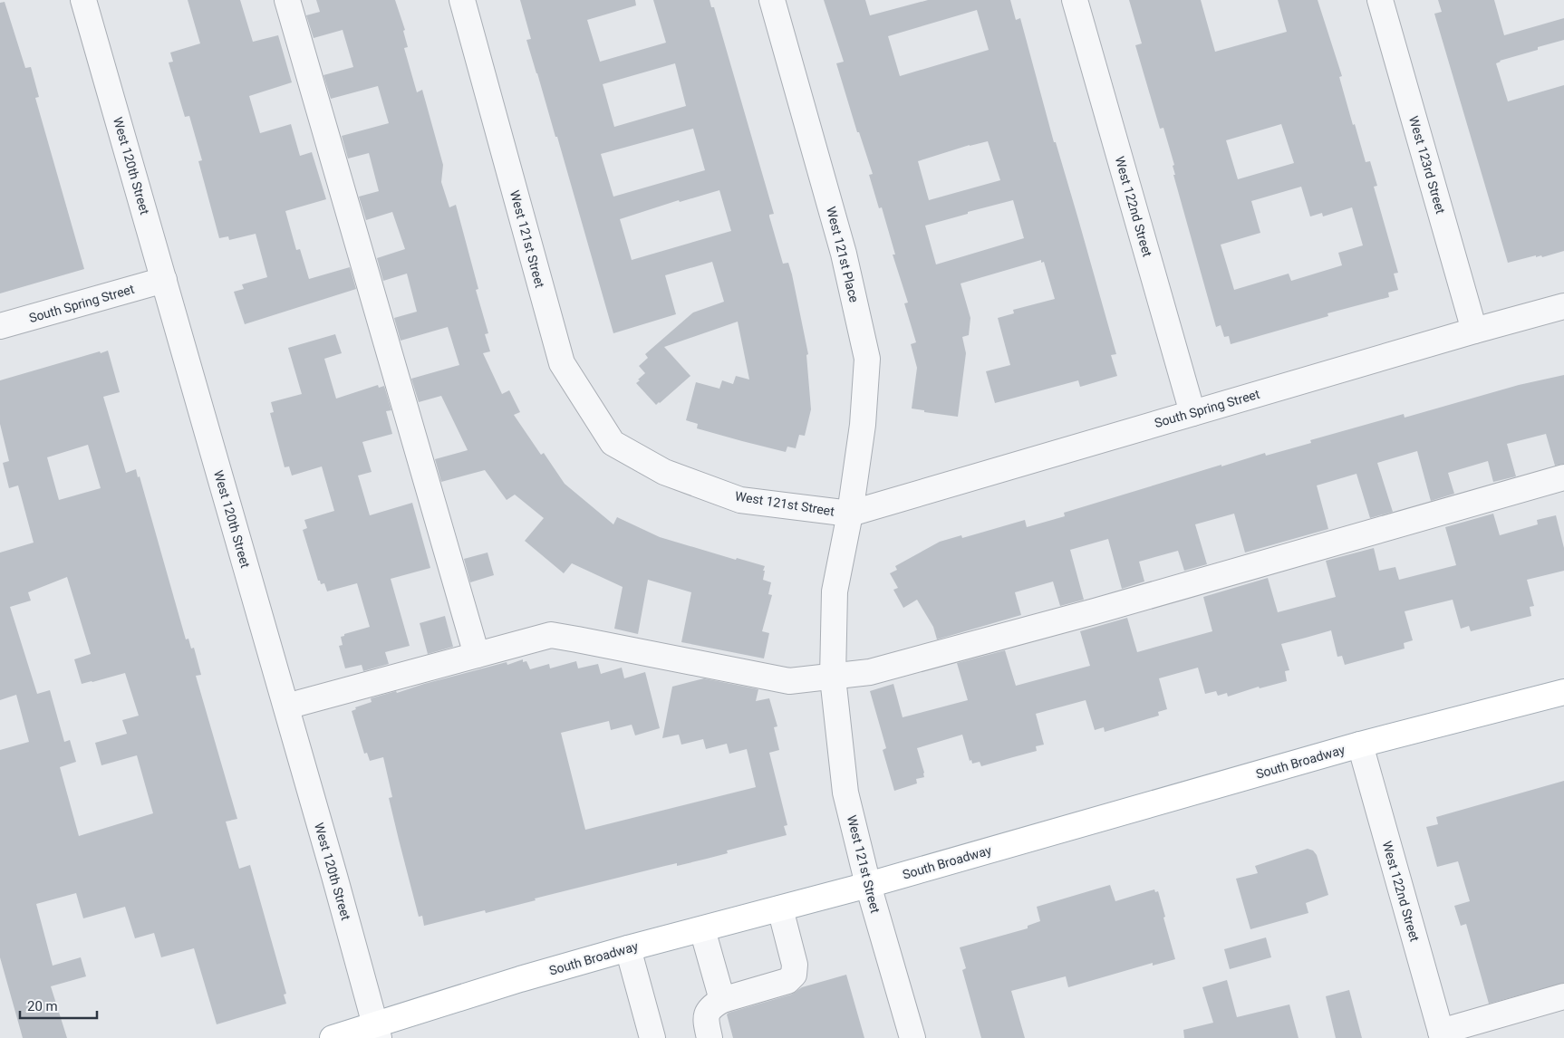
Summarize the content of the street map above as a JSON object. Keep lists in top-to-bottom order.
{
  "streets": {
    "main road": ["South Broadway"],
    "street": [
      "West 123rd Street",
      "West 120th Street",
      "West 122nd Street",
      "West 121st Street",
      "West 121st Place",
      "South Spring Street"
    ]
  },
  "crossings": [
    ["West 123rd Street", "South Spring Street"],
    ["West 120th Street", "South Spring Street"],
    ["West 120th Street", "South Broadway"],
    ["West 122nd Street", "South Spring Street"],
    ["West 122nd Street", "South Broadway"],
    ["West 121st Street", "West 121st Place"],
    ["West 121st Street", "South Spring Street"],
    ["West 121st Street", "South Broadway"],
    ["West 121st Place", "South Spring Street"]
  ],
  "scale_bar": "20 m"
}
